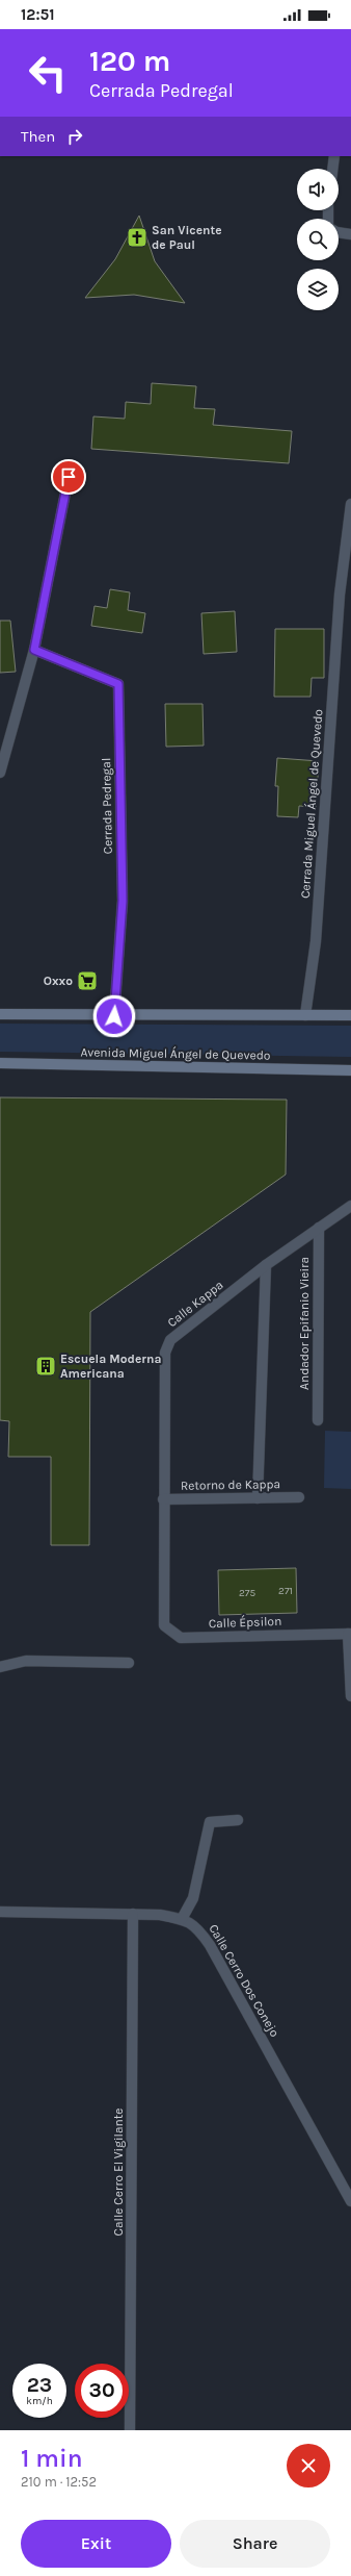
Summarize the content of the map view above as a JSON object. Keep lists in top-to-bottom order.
{
  "streets": {
    "main road": ["Avenida Miguel Ángel de Quevedo"],
    "street": [
      "Cerrada Miguel Ángel de Quevedo",
      "Cerrada Pedregal",
      "Calle Kappa",
      "Andador Epifanio Vieira",
      "Retorno de Kappa",
      "Calle Épsilon",
      "Calle Cerro Dos Conejo",
      "Calle Cerro El Vigilante"
    ]
  },
  "crossings": [
    ["Calle Kappa", "Andador Epifanio Vieira"],
    ["Calle Kappa", "Retorno de Kappa"],
    ["Calle Kappa", "Calle Épsilon"],
    ["Calle Cerro Dos Conejo", "Calle Cerro El Vigilante"]
  ],
  "places": {
    "church": ["San Vicente de Paul"],
    "supermarket": ["Oxxo"],
    "building": ["Escuela Moderna Americana"]
  },
  "house_numbers": ["271", "275"],
  "page": {
    "status": "12:51",
    "turn": ["120 m", "Cerrada Pedregal"],
    "then": "Then",
    "speed": "23 km/h",
    "limit": "30",
    "heading": ["1 min", "210 m · 12:52"],
    "buttons": ["Exit", "Share"]
  }
}
